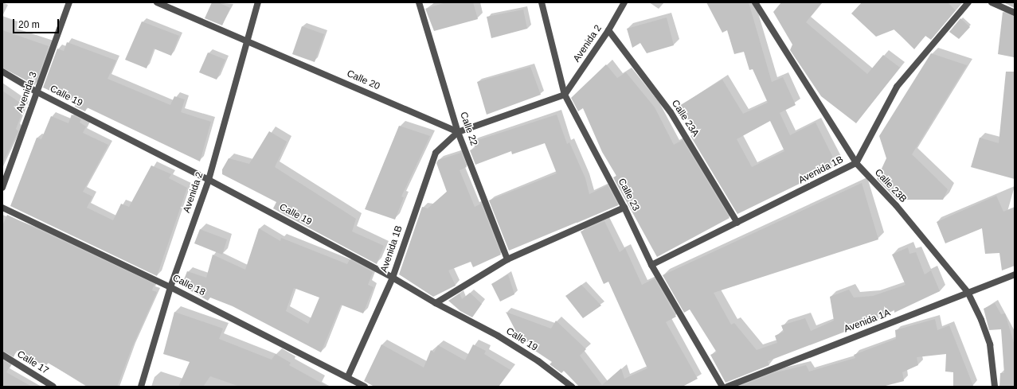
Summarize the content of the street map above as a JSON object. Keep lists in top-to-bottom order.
{
  "streets": {
    "street": [
      "Avenida 2",
      "Calle 20",
      "Avenida 3",
      "Calle 19",
      "Calle 23A",
      "Calle 22",
      "Avenida 1B",
      "Calle 23B",
      "Calle 23",
      "Calle 18",
      "Avenida 1A",
      "Calle 17"
    ]
  },
  "crossings": [
    ["Avenida 2", "Calle 20"],
    ["Avenida 2", "Calle 19"],
    ["Avenida 2", "Calle 23A"],
    ["Avenida 2", "Calle 23"],
    ["Avenida 2", "Calle 18"],
    ["Calle 20", "Calle 22"],
    ["Calle 20", "Avenida 1B"],
    ["Avenida 3", "Calle 19"],
    ["Calle 19", "Avenida 1B"],
    ["Calle 23A", "Avenida 1B"],
    ["Calle 22", "Avenida 1B"],
    ["Avenida 1B", "Calle 23B"],
    ["Avenida 1B", "Calle 23"],
    ["Avenida 1B", "Calle 18"],
    ["Calle 23B", "Avenida 1A"]
  ],
  "scale_bar": "20 m"
}
